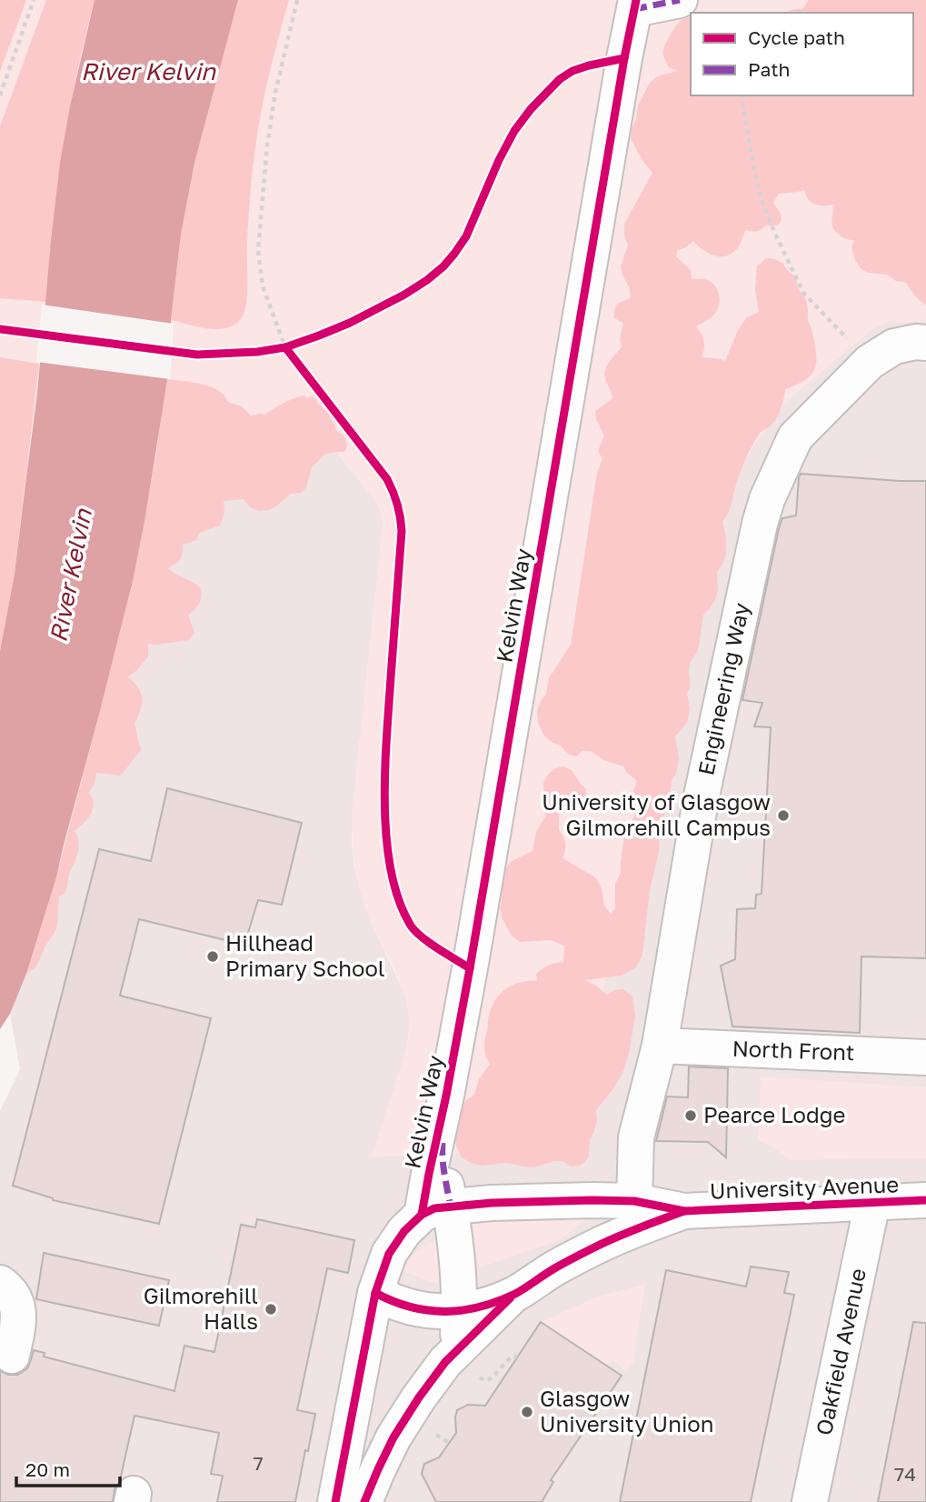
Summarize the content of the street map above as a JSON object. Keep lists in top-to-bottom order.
{
  "streets": {
    "street": [
      "Kelvin Way",
      "Engineering Way",
      "North Front",
      "University Avenue",
      "Oakfield Avenue"
    ]
  },
  "crossings": [
    ["Kelvin Way", "University Avenue"],
    ["Engineering Way", "North Front"],
    ["Engineering Way", "University Avenue"],
    ["University Avenue", "Oakfield Avenue"]
  ],
  "water": ["River Kelvin"],
  "places": [
    "University of Glasgow Gilmorehill Campus",
    "Hillhead Primary School",
    "Pearce Lodge",
    "Gilmorehill Halls",
    "Glasgow University Union"
  ],
  "house_numbers": ["7", "74"],
  "legend": ["Cycle path", "Path"],
  "scale_bar": "20 m"
}
